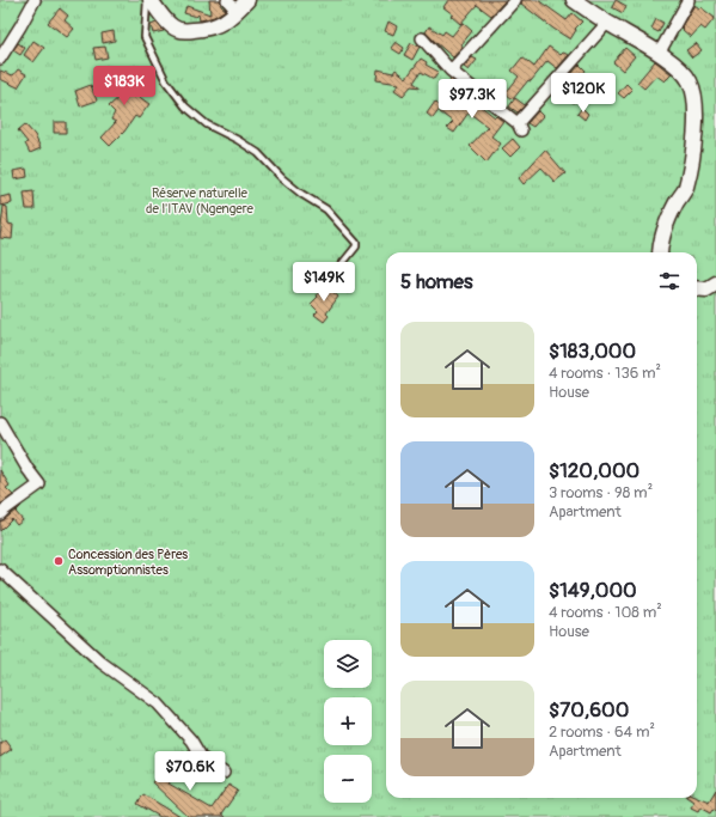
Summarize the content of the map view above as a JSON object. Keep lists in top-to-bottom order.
{
  "parks": ["Réserve naturelle de l'ITAV (Ngengere"],
  "places": ["Concession des Pères Assomptionnistes"],
  "page": {
    "price": [
      "$183K",
      "$120K",
      "$97.3K",
      "$149K",
      "$70.6K"
    ],
    "heading": "5 homes",
    "list": [
      {
        "name": "$183,000",
        "note": "4 rooms · 136 m² · House"
      },
      {
        "name": "$120,000",
        "note": "3 rooms · 98 m² · Apartment"
      },
      {
        "name": "$149,000",
        "note": "4 rooms · 108 m² · House"
      },
      {
        "name": "$70,600",
        "note": "2 rooms · 64 m² · Apartment"
      }
    ],
    "map_buttons": ["+", "−"]
  }
}
